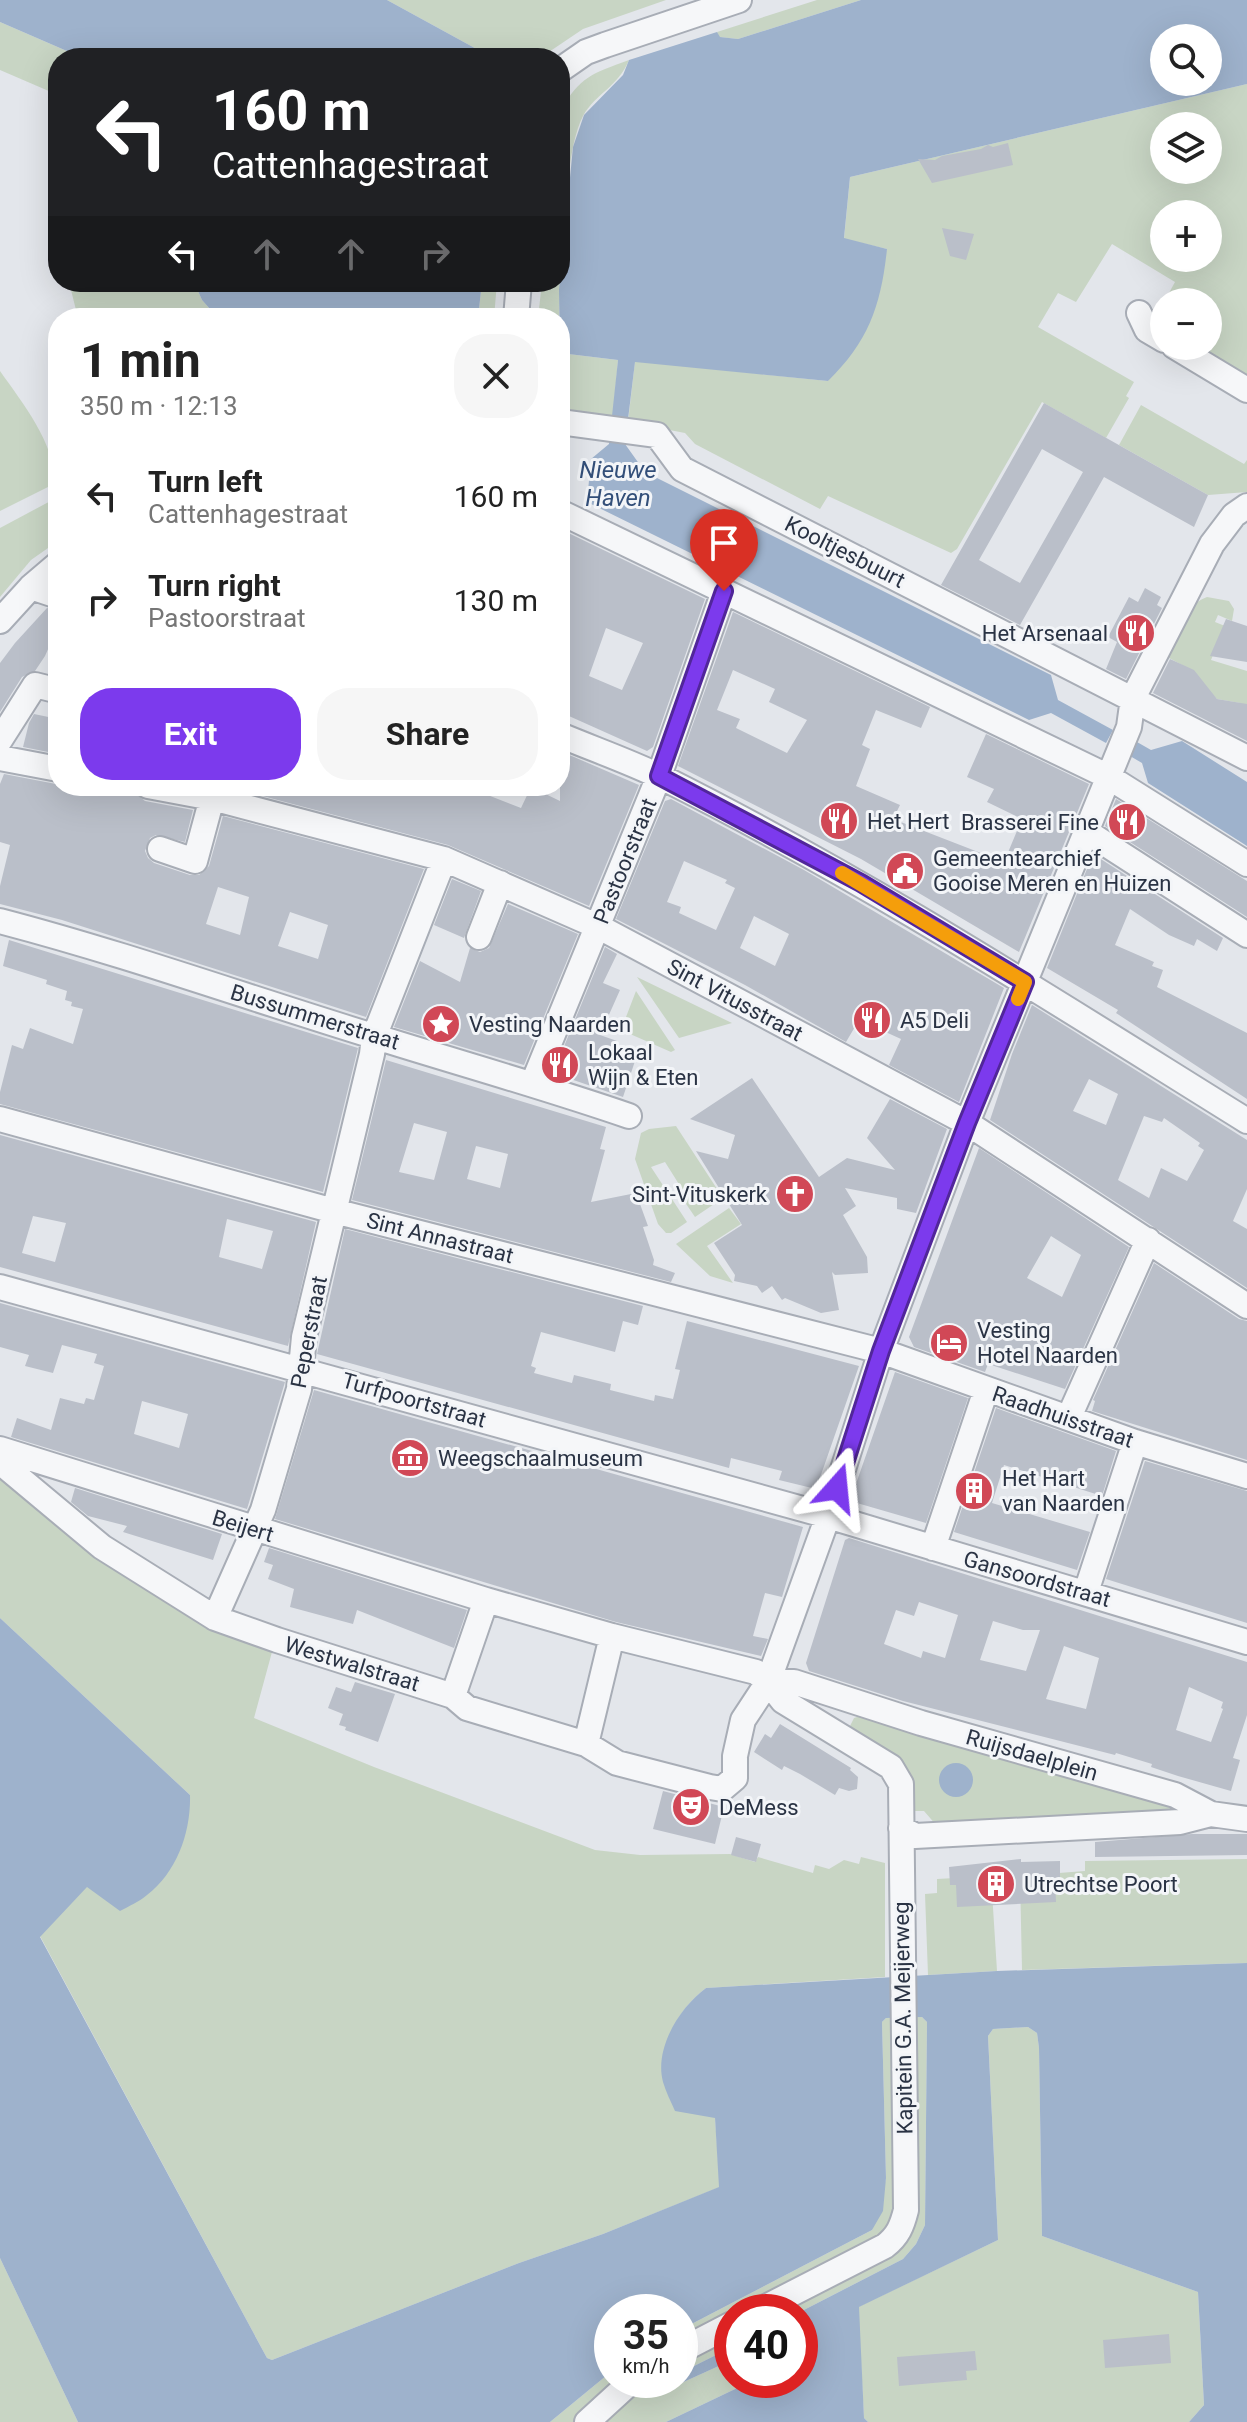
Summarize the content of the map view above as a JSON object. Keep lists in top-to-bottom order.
{
  "streets": {
    "street": [
      "Kooltjesbuurt",
      "Pastoorstraat",
      "Sint Vitusstraat",
      "Bussummerstraat",
      "Sint Annastraat",
      "Peperstraat",
      "Turfpoortstraat",
      "Raadhuisstraat",
      "Beijert",
      "Gansoordstraat",
      "Westwalstraat",
      "Ruijsdaelplein",
      "Kapitein G.A. Meijerweg"
    ]
  },
  "crossings": [
    ["Pastoorstraat", "Sint Vitusstraat"],
    ["Pastoorstraat", "Bussummerstraat"],
    ["Sint Vitusstraat", "Peperstraat"],
    ["Bussummerstraat", "Peperstraat"],
    ["Sint Annastraat", "Peperstraat"],
    ["Sint Annastraat", "Raadhuisstraat"],
    ["Peperstraat", "Turfpoortstraat"],
    ["Peperstraat", "Beijert"],
    ["Peperstraat", "Westwalstraat"],
    ["Turfpoortstraat", "Gansoordstraat"],
    ["Beijert", "Westwalstraat"],
    ["Beijert", "Ruijsdaelplein"],
    ["Beijert", "Kapitein G.A. Meijerweg"],
    ["Westwalstraat", "Ruijsdaelplein"],
    ["Westwalstraat", "Kapitein G.A. Meijerweg"],
    ["Ruijsdaelplein", "Kapitein G.A. Meijerweg"]
  ],
  "water": ["Nieuwe Haven"],
  "places": {
    "restaurant": [
      "Het Arsenaal",
      "Het Hert",
      "Brasserei Fine",
      "A5 Deli",
      "Lokaal Wijn & Eten"
    ],
    "public building": ["Gemeentearchief Gooise Meren en Huizen"],
    "place": ["Vesting Naarden"],
    "church": ["Sint-Vituskerk"],
    "hotel": ["Vesting Hotel Naarden"],
    "museum": ["Weegschaalmuseum"],
    "building": ["Het Hart van Naarden", "Utrechtse Poort"],
    "theatre": ["DeMess"]
  },
  "page": {
    "map_buttons": ["+", "−"],
    "turn": ["160 m", "Cattenhagestraat"],
    "heading": ["1 min", "350 m · 12:13"],
    "list": [
      {
        "name": "Turn left",
        "note": "Cattenhagestraat",
        "value": "160 m"
      },
      {
        "name": "Turn right",
        "note": "Pastoorstraat",
        "value": "130 m"
      }
    ],
    "buttons": ["Exit", "Share"],
    "speed": "35 km/h",
    "limit": "40"
  }
}
